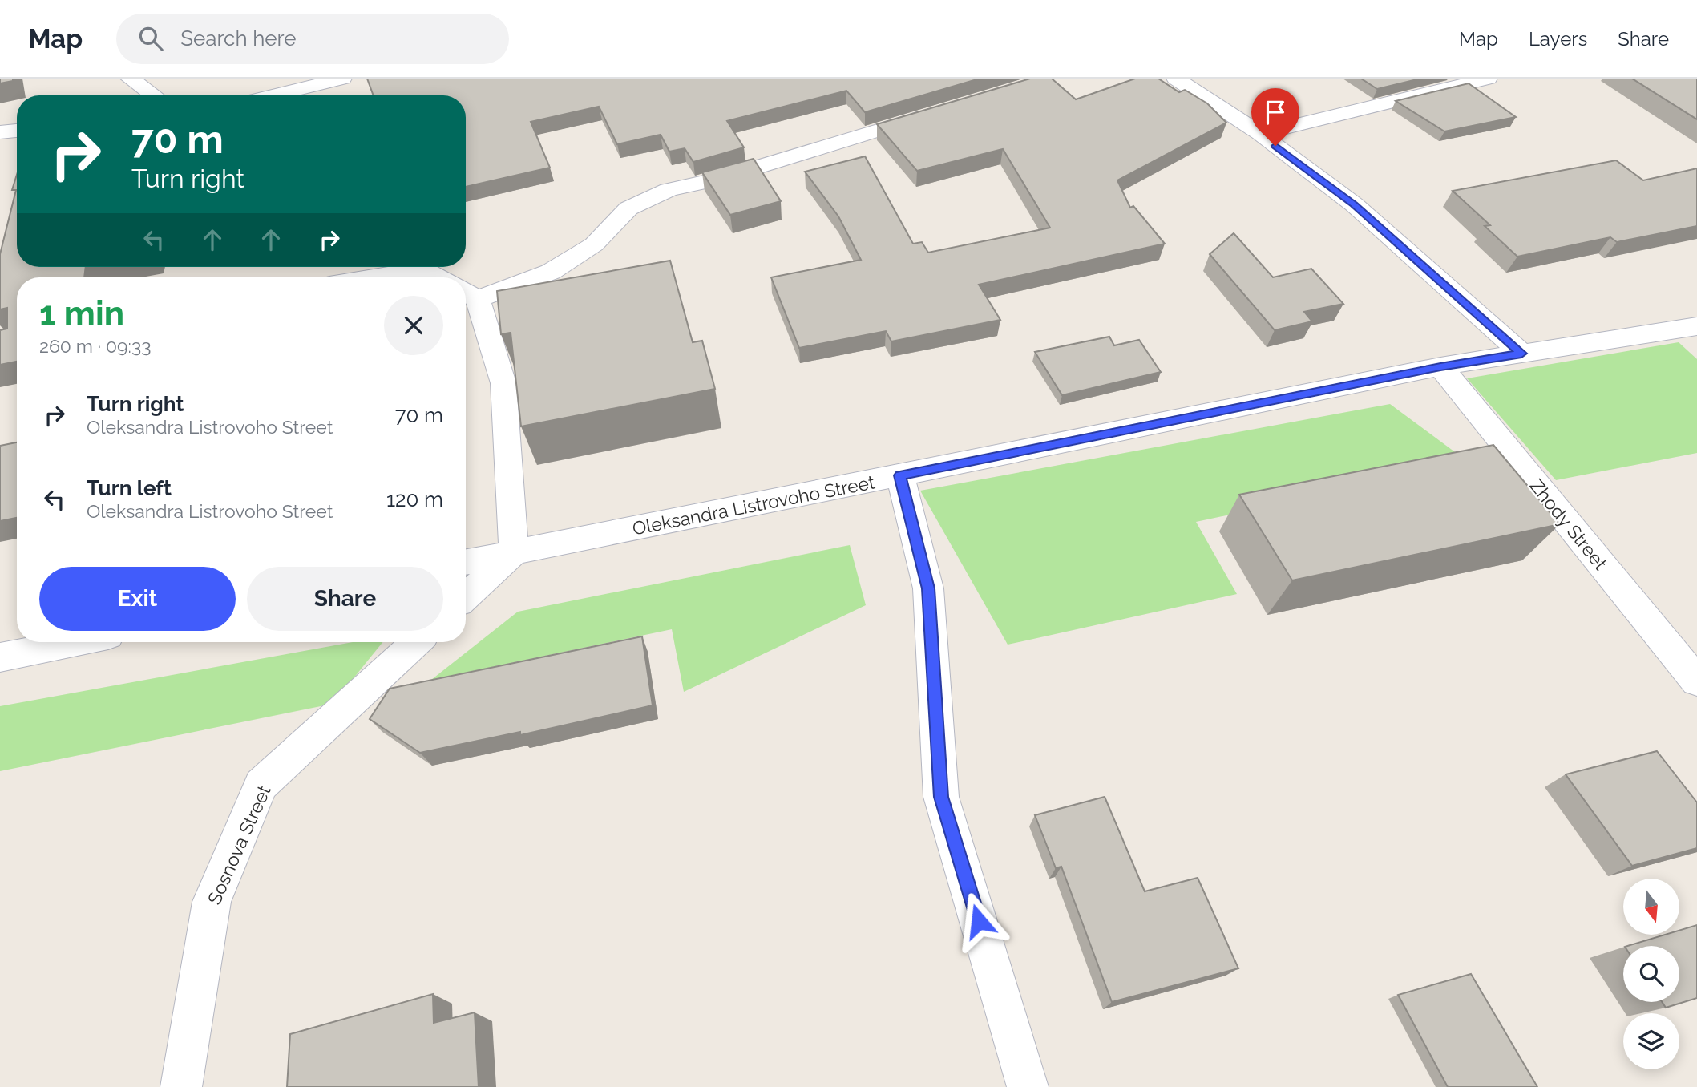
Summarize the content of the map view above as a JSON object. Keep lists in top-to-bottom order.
{
  "streets": {
    "street": ["Oleksandra Listrovoho Street", "Zhody Street", "Sosnova Street"]
  },
  "crossings": [
    ["Oleksandra Listrovoho Street", "Zhody Street"]
  ],
  "north": "bottom",
  "page": {
    "header": "Map",
    "search": "Search here",
    "nav": ["Map", "Layers", "Share"],
    "turn": ["70 m", "Turn right"],
    "heading": ["1 min", "260 m · 09:33"],
    "list": [
      {
        "name": "Turn right",
        "note": "Oleksandra Listrovoho Street",
        "value": "70 m"
      },
      {
        "name": "Turn left",
        "note": "Oleksandra Listrovoho Street",
        "value": "120 m"
      }
    ],
    "buttons": ["Exit", "Share"]
  }
}
